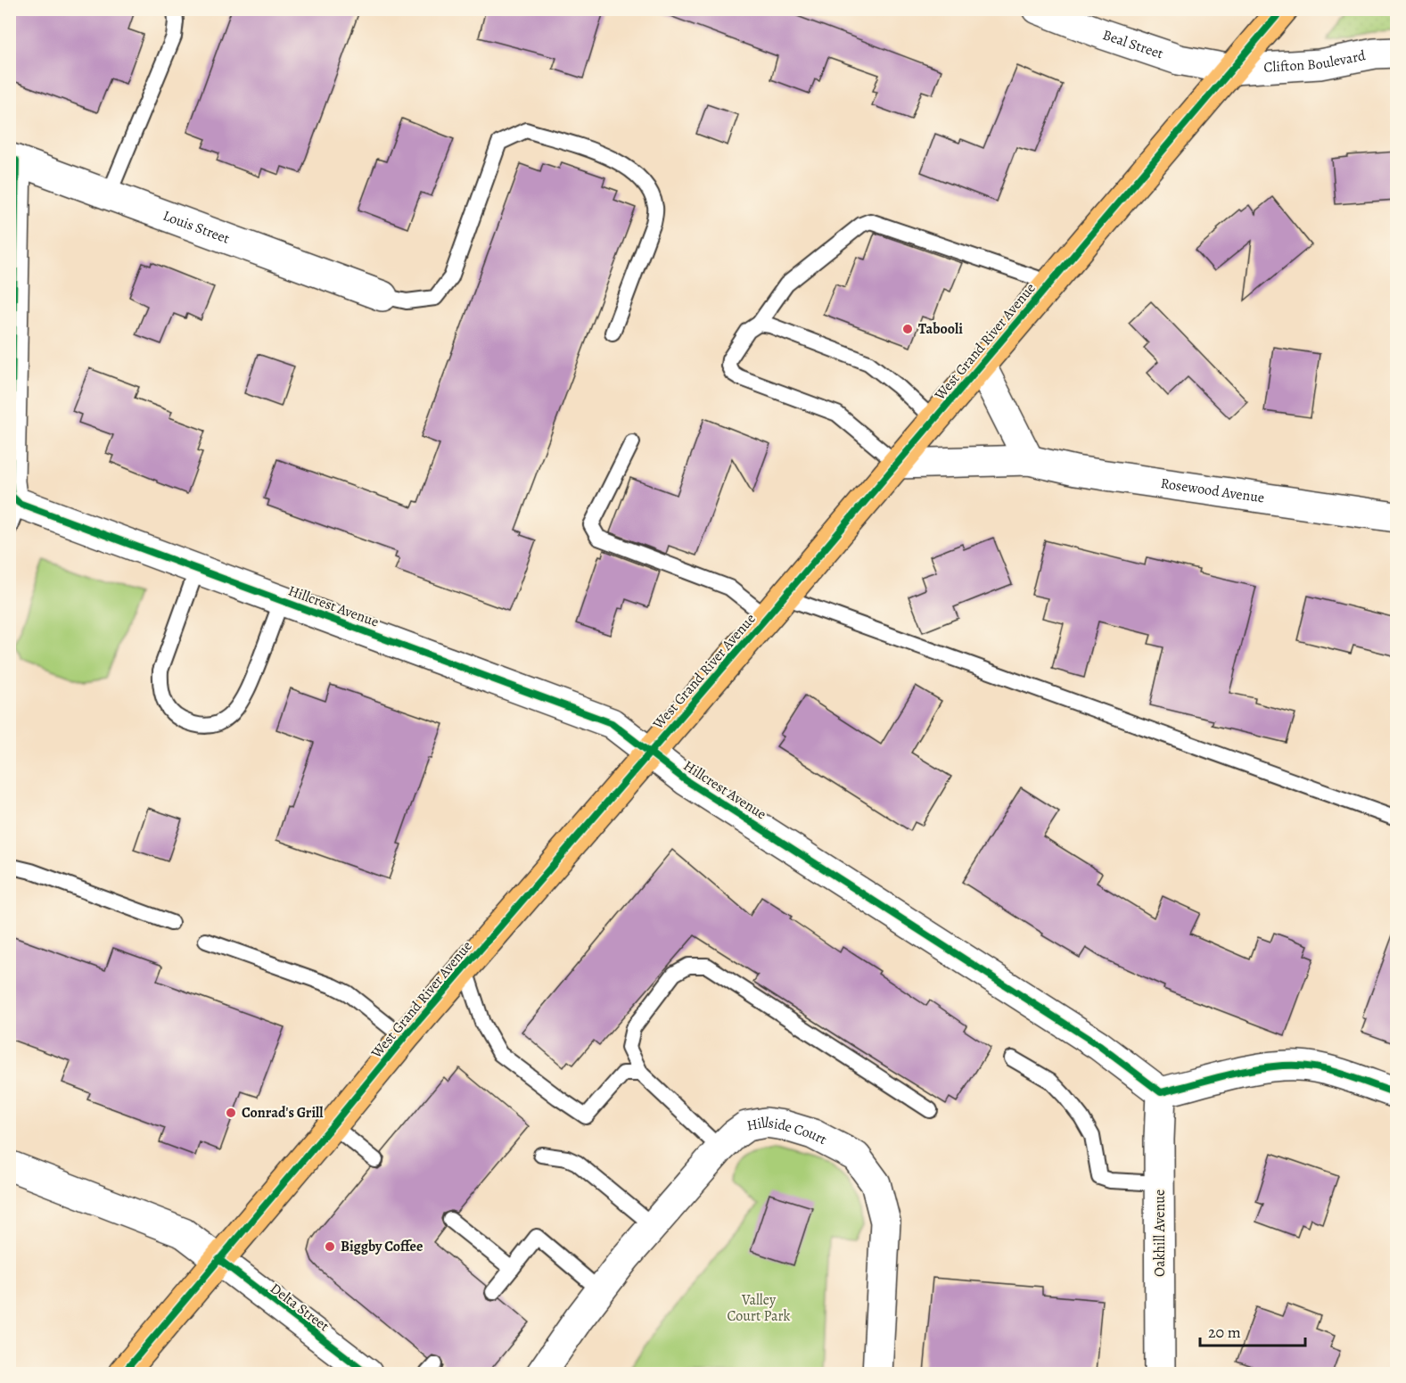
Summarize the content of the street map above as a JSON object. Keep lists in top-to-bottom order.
{
  "streets": {
    "main road": ["West Grand River Avenue"],
    "street": [
      "Beal Street",
      "Clifton Boulevard",
      "Louis Street",
      "Rosewood Avenue",
      "Hillcrest Avenue",
      "Hillside Court",
      "Oakhill Avenue",
      "Delta Street"
    ]
  },
  "crossings": [
    ["Beal Street", "Clifton Boulevard"],
    ["Beal Street", "West Grand River Avenue"],
    ["Clifton Boulevard", "West Grand River Avenue"],
    ["West Grand River Avenue", "Rosewood Avenue"],
    ["West Grand River Avenue", "Hillcrest Avenue"],
    ["West Grand River Avenue", "Delta Street"],
    ["Hillcrest Avenue", "Oakhill Avenue"]
  ],
  "parks": ["Valley Court Park"],
  "places": ["Tabooli", "Conrad's Grill", "Biggby Coffee"],
  "scale_bar": "20 m"
}
